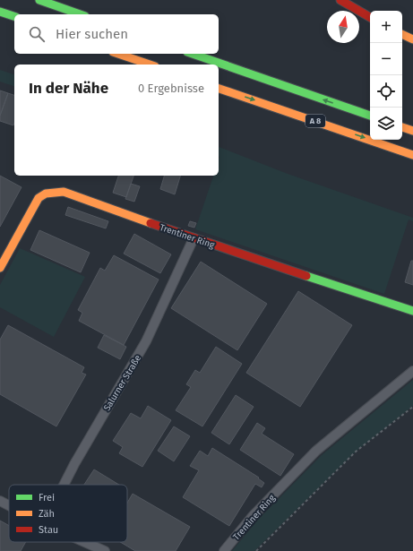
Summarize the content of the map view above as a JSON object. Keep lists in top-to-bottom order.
{
  "streets": {
    "main road": ["A 8", "Trentiner Ring"],
    "street": ["Salurner Straße"]
  },
  "crossings": [
    ["Trentiner Ring", "Salurner Straße"]
  ],
  "legend": ["Frei", "Zäh", "Stau"],
  "north": "top",
  "page": {
    "map_buttons": ["+", "−"],
    "search": "Hier suchen",
    "heading": ["In der Nähe", "0 Ergebnisse"]
  }
}
